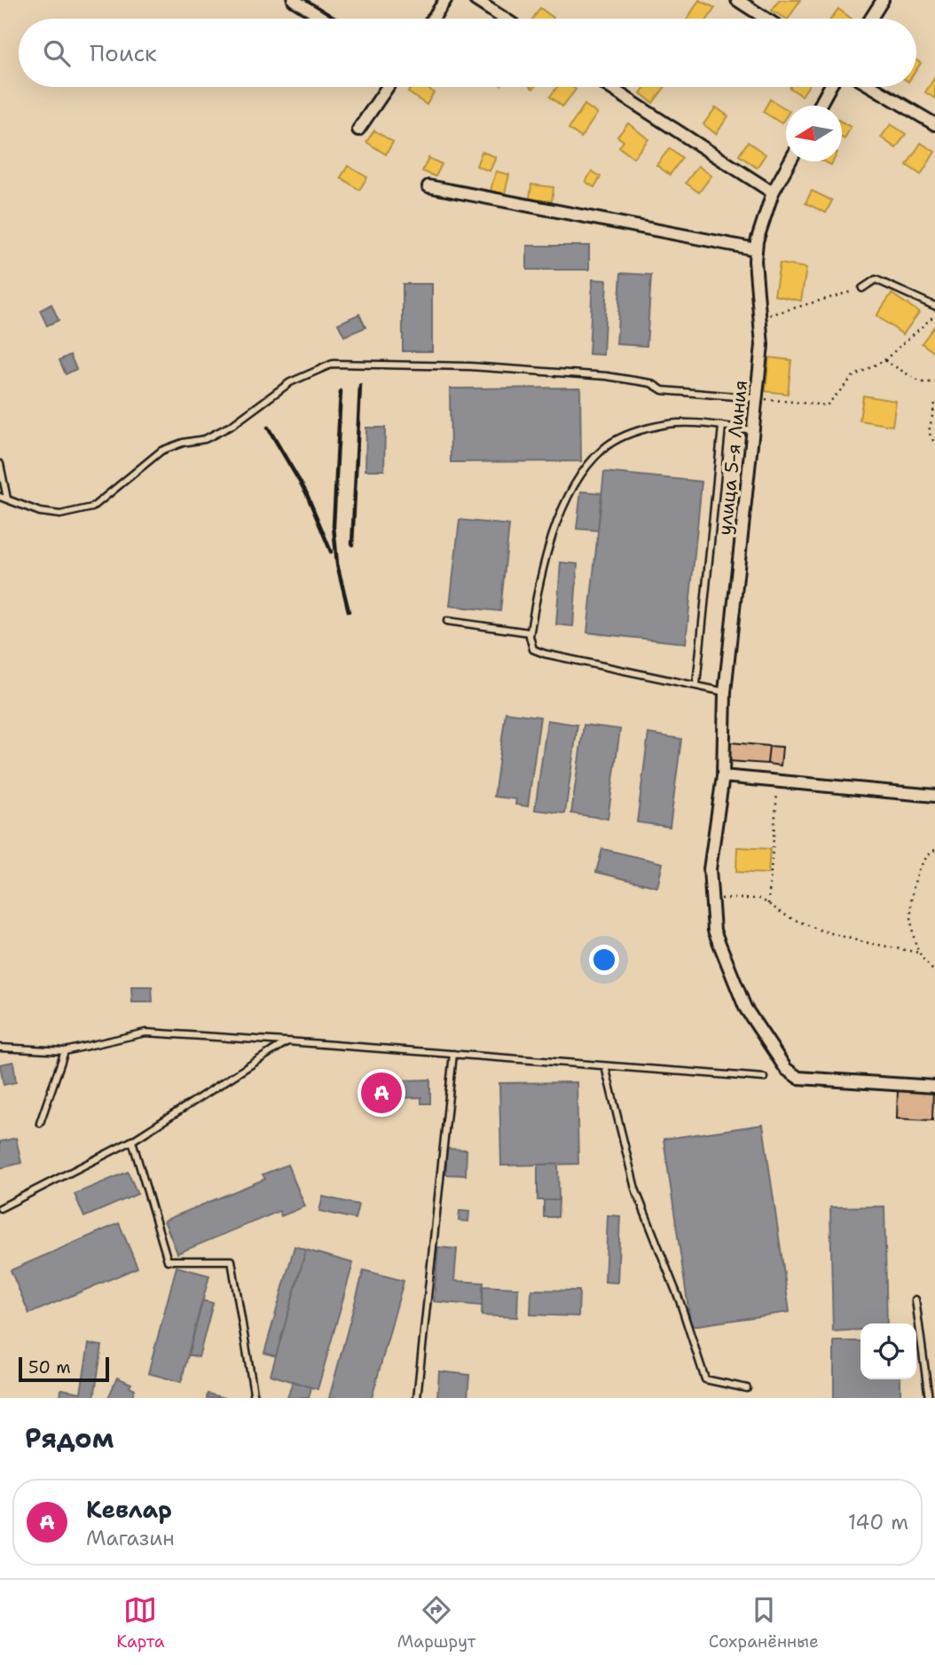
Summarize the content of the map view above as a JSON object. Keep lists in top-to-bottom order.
{
  "streets": {
    "street": ["улица 5-я Линия"]
  },
  "scale_bar": "50 m",
  "north": "left",
  "page": {
    "search": "Поиск",
    "pins": "A",
    "scale": "50 m",
    "heading": "Рядом",
    "list": [
      {
        "mark": "A",
        "name": "Кевлар",
        "note": "Магазин",
        "value": "140 m"
      }
    ],
    "nav": ["Карта", "Маршрут", "Сохранённые"]
  }
}
